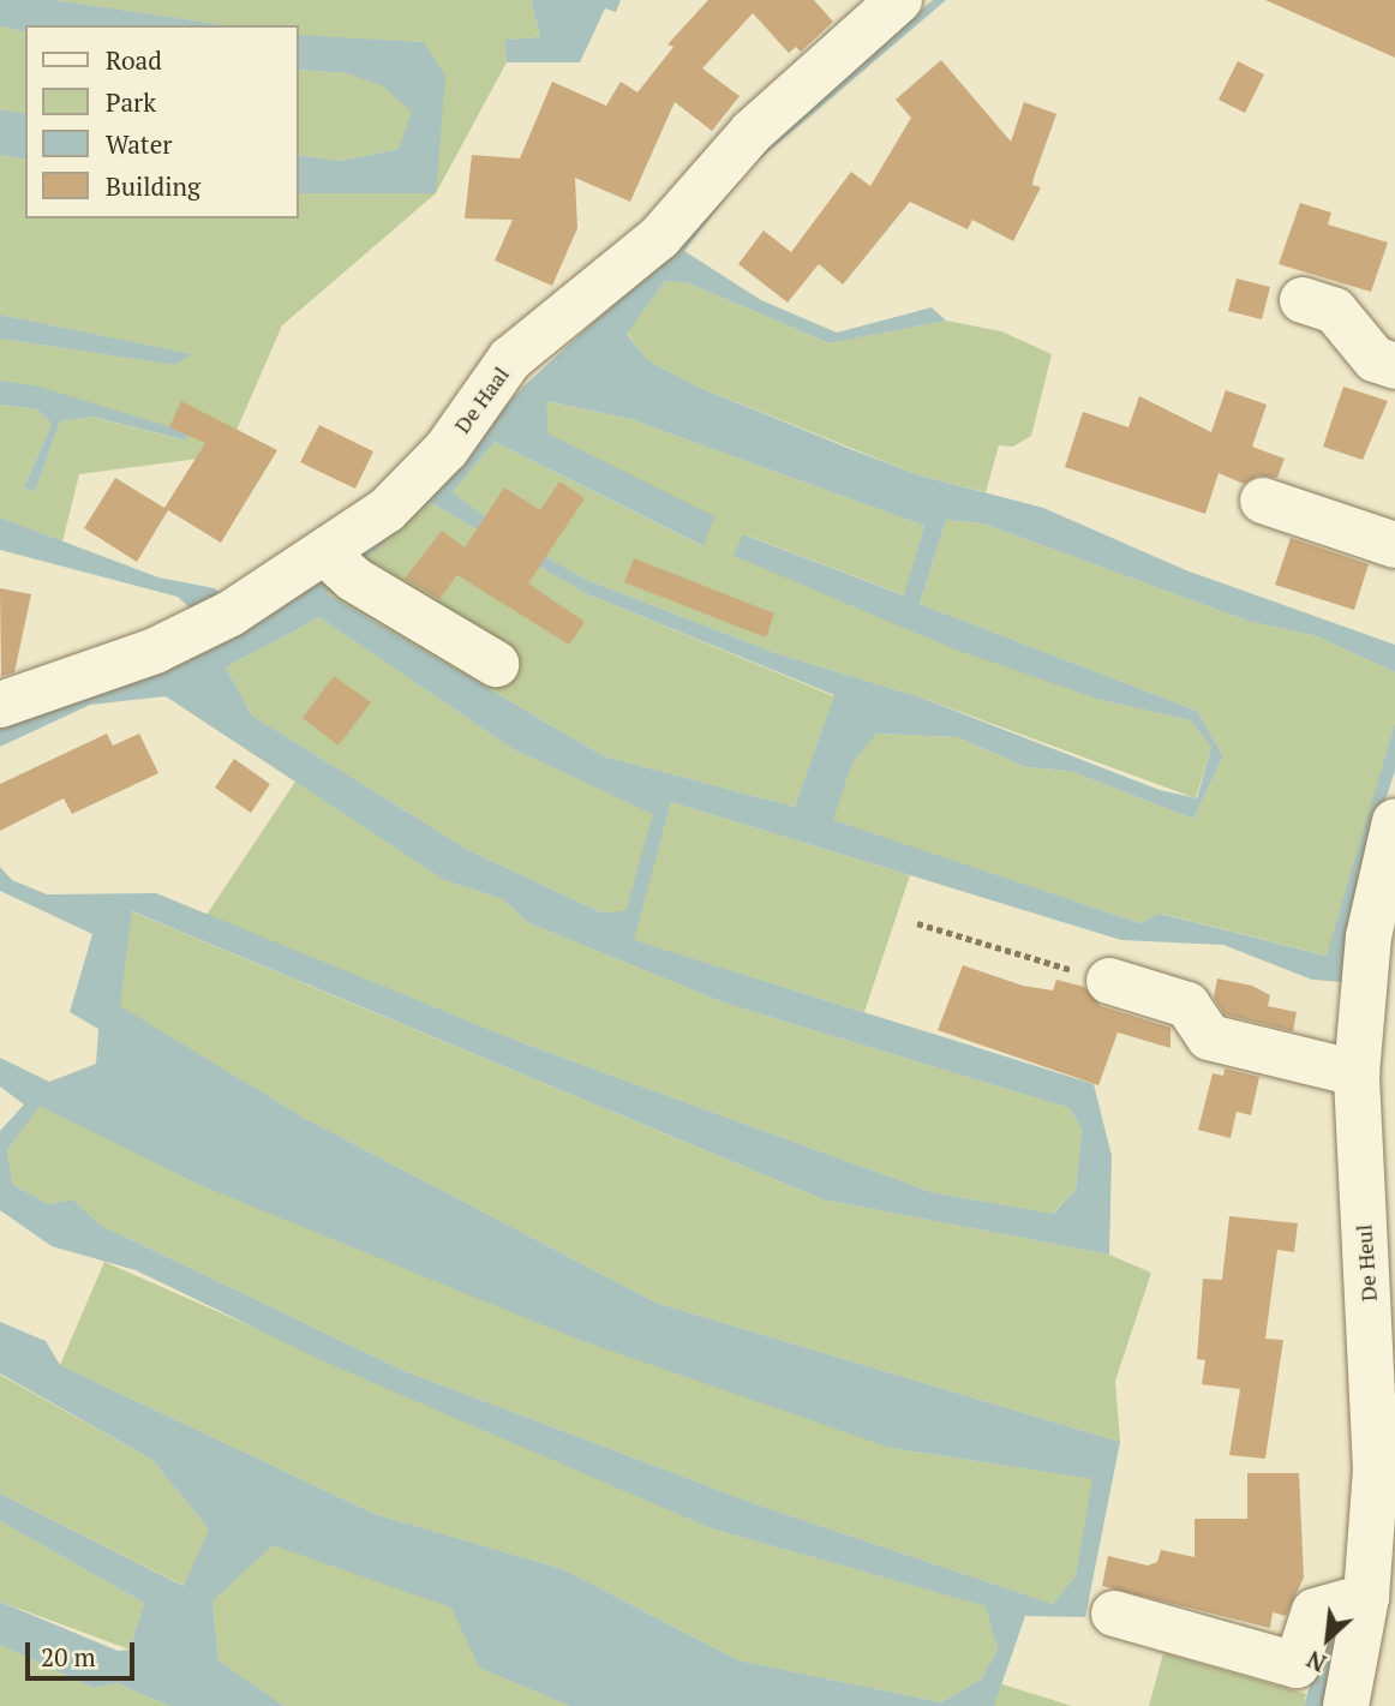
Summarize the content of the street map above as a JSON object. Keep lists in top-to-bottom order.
{
  "streets": {
    "street": ["De Haal", "De Heul"]
  },
  "legend": [
    "Road",
    "Park",
    "Water",
    "Building"
  ],
  "scale_bar": "20 m",
  "north": "bottom left"
}
